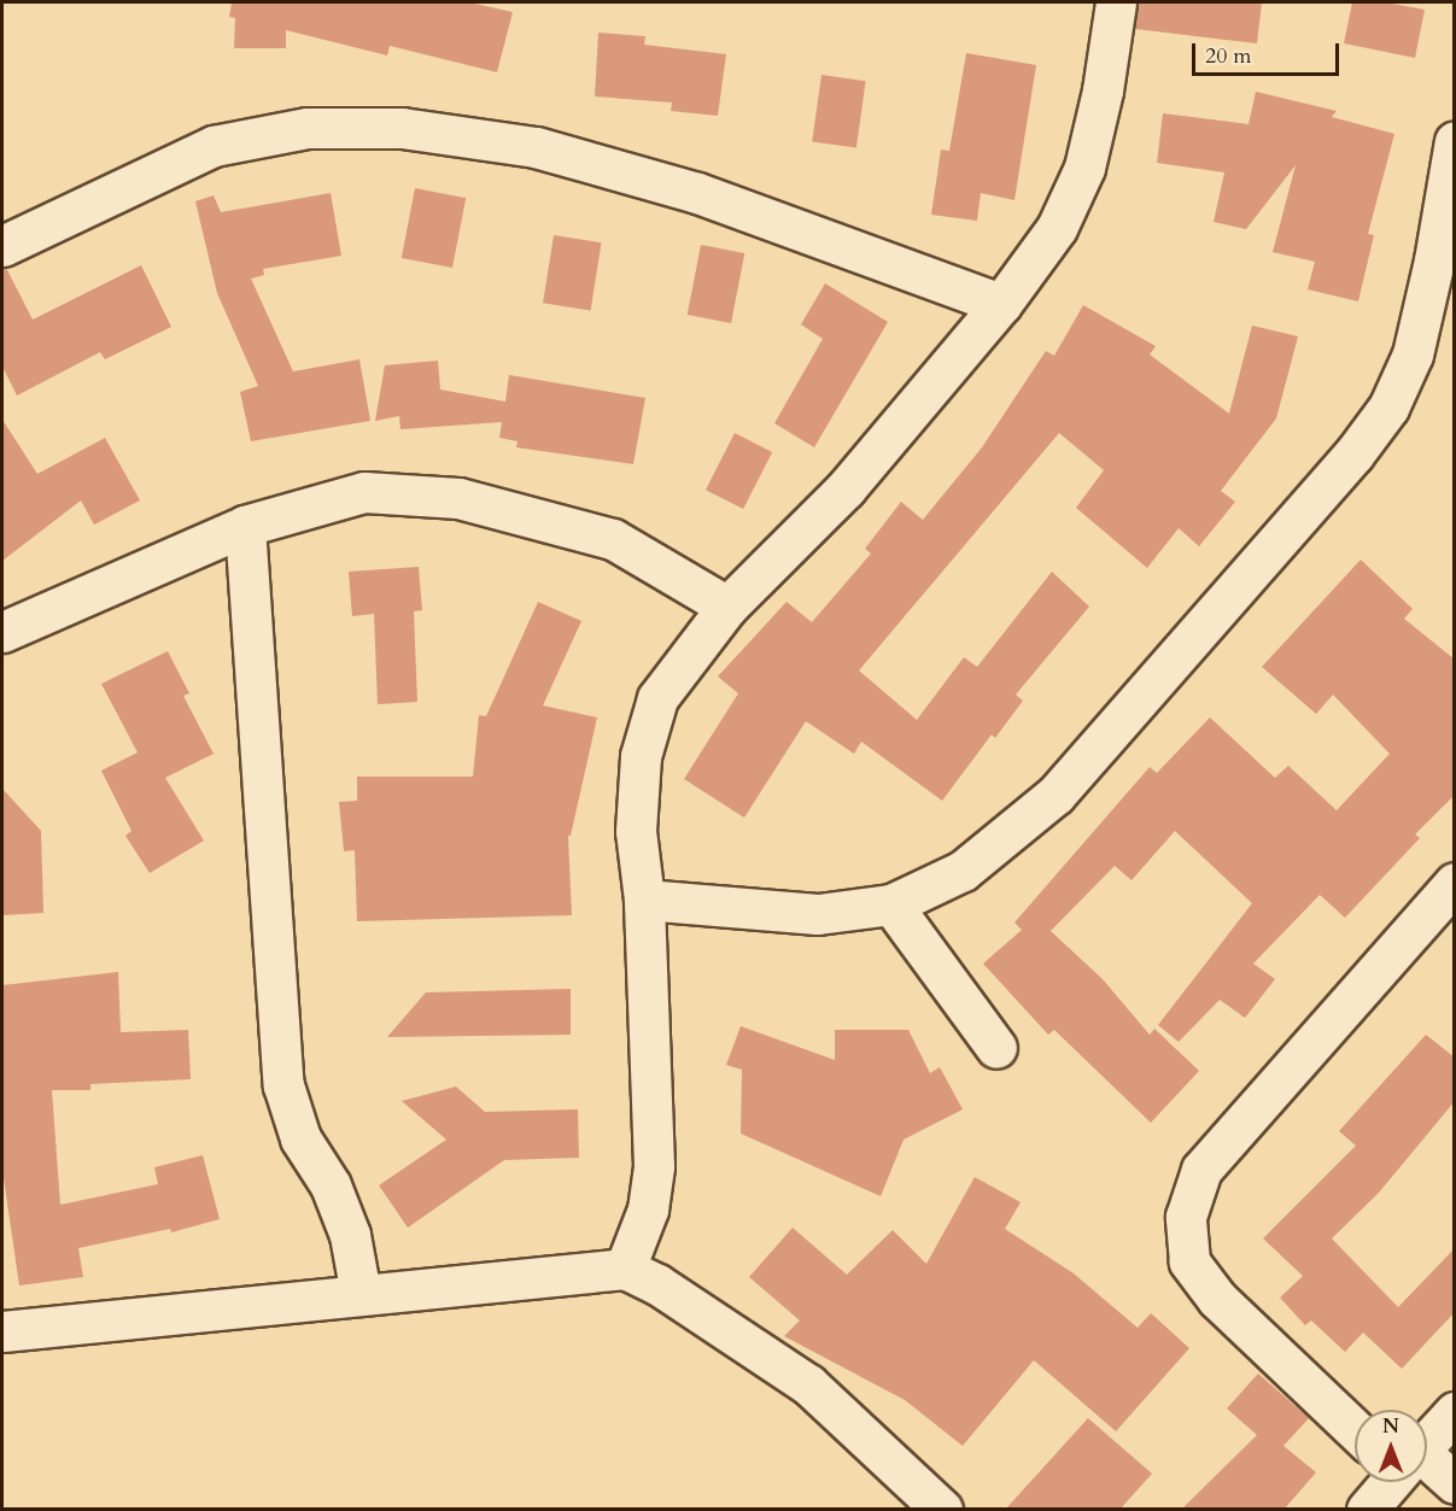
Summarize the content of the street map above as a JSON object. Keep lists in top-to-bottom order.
{
  "scale_bar": "20 m",
  "north": "top"
}
